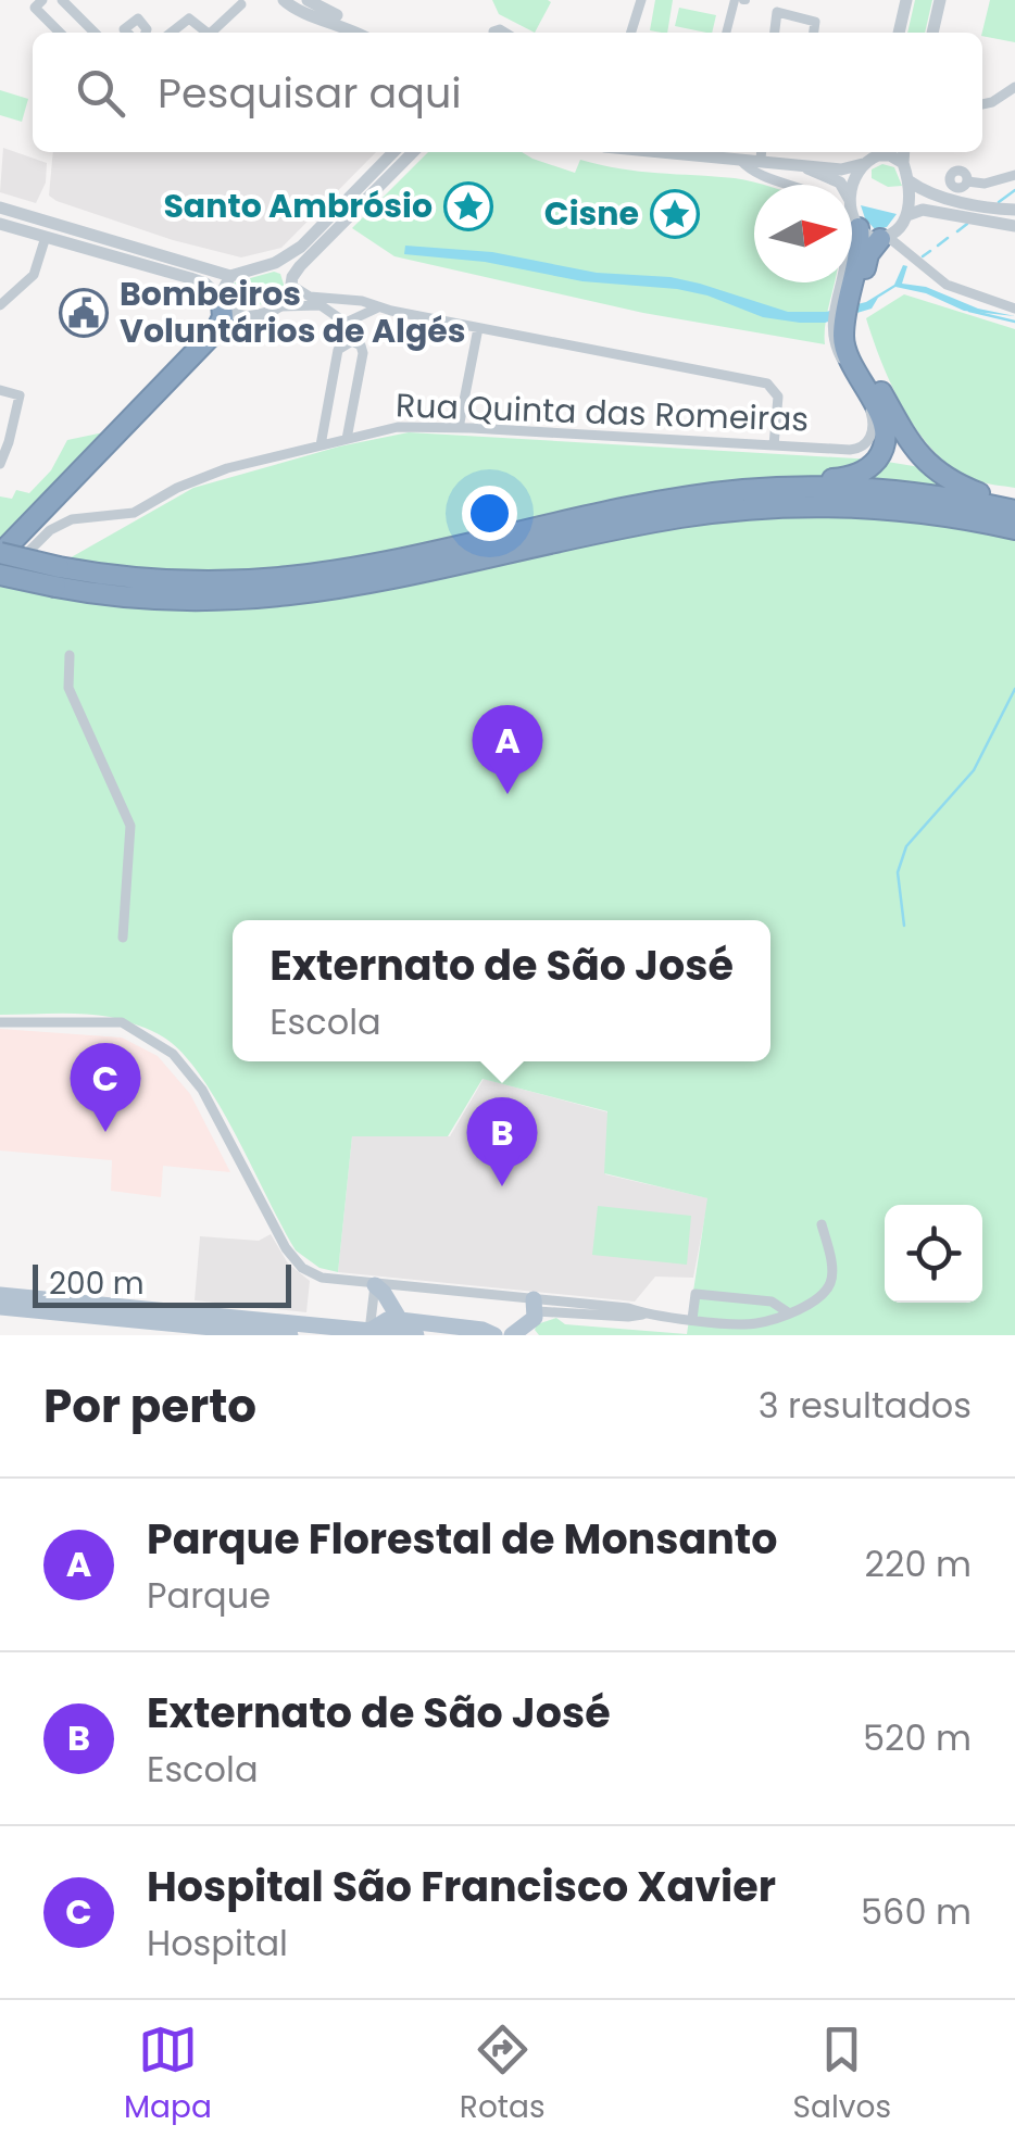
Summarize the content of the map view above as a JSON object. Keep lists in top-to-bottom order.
{
  "streets": {
    "street": ["Rua Quinta das Romeiras"]
  },
  "places": {
    "place": ["Santo Ambrósio", "Cisne"],
    "public building": ["Bombeiros Voluntários de Algés"]
  },
  "scale_bar": "200 m",
  "north": "right",
  "page": {
    "search": "Pesquisar aqui",
    "pins": ["A", "C", "B"],
    "popup": ["Externato de São José", "Escola"],
    "scale": "200 m",
    "heading": ["Por perto", "3 resultados"],
    "list": [
      {
        "mark": "A",
        "name": "Parque Florestal de Monsanto",
        "note": "Parque",
        "value": "220 m"
      },
      {
        "mark": "B",
        "name": "Externato de São José",
        "note": "Escola",
        "value": "520 m"
      },
      {
        "mark": "C",
        "name": "Hospital São Francisco Xavier",
        "note": "Hospital",
        "value": "560 m"
      }
    ],
    "nav": ["Mapa", "Rotas", "Salvos"]
  }
}
